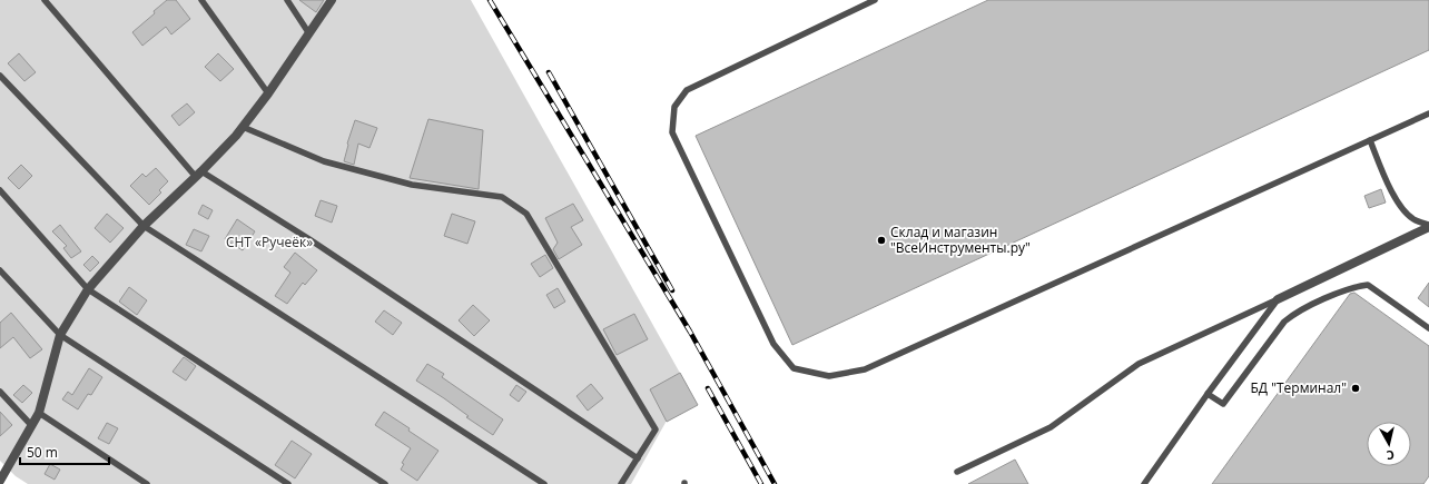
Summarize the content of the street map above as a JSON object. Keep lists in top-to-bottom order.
{
  "parks": ["СНТ «Ручеёк»"],
  "places": ["Склад и магазин \"ВсеИнструменты.ру\"", "БД \"Терминал\""],
  "scale_bar": "50 m",
  "north": "bottom"
}
